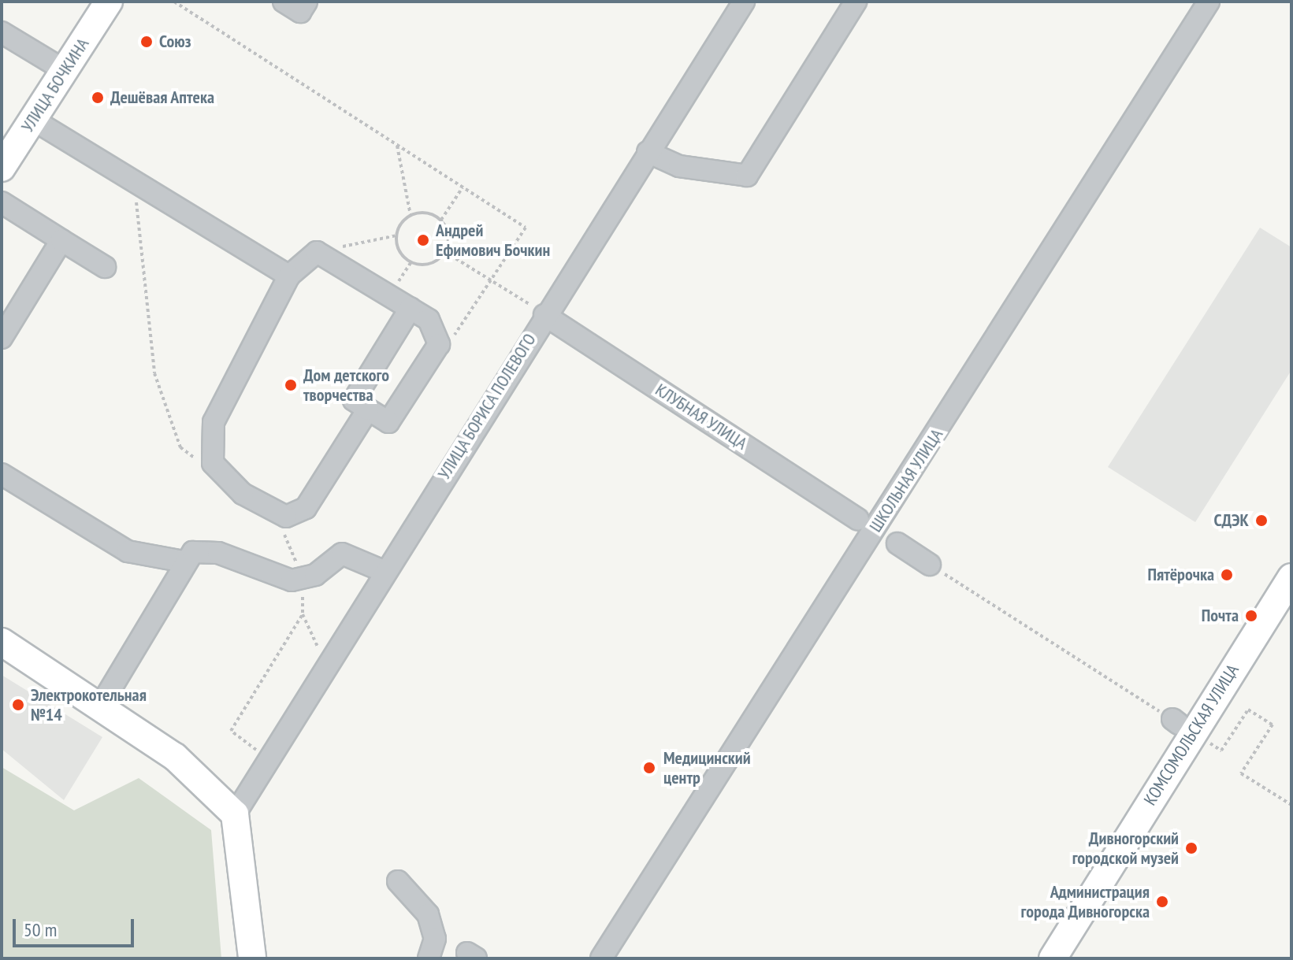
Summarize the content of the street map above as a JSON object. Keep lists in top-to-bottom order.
{
  "streets": {
    "main road": ["УЛИЦА БОЧКИНА", "КОМСОМОЛЬСКАЯ УЛИЦА"],
    "street": ["УЛИЦА БОРИСА ПОЛЕВОГО", "КЛУБНАЯ УЛИЦА", "ШКОЛЬНАЯ УЛИЦА"]
  },
  "crossings": [
    ["УЛИЦА БОРИСА ПОЛЕВОГО", "КЛУБНАЯ УЛИЦА"]
  ],
  "places": [
    "Союз",
    "Дешёвая Аптека",
    "Андрей Ефимович Бочкин",
    "Дом детского творчества",
    "СДЭК",
    "Пятёрочка",
    "Почта",
    "Электрокотельная №14",
    "Медицинский центр",
    "Дивногорский городской музей",
    "Администрация города Дивногорска"
  ],
  "scale_bar": "50 m"
}
